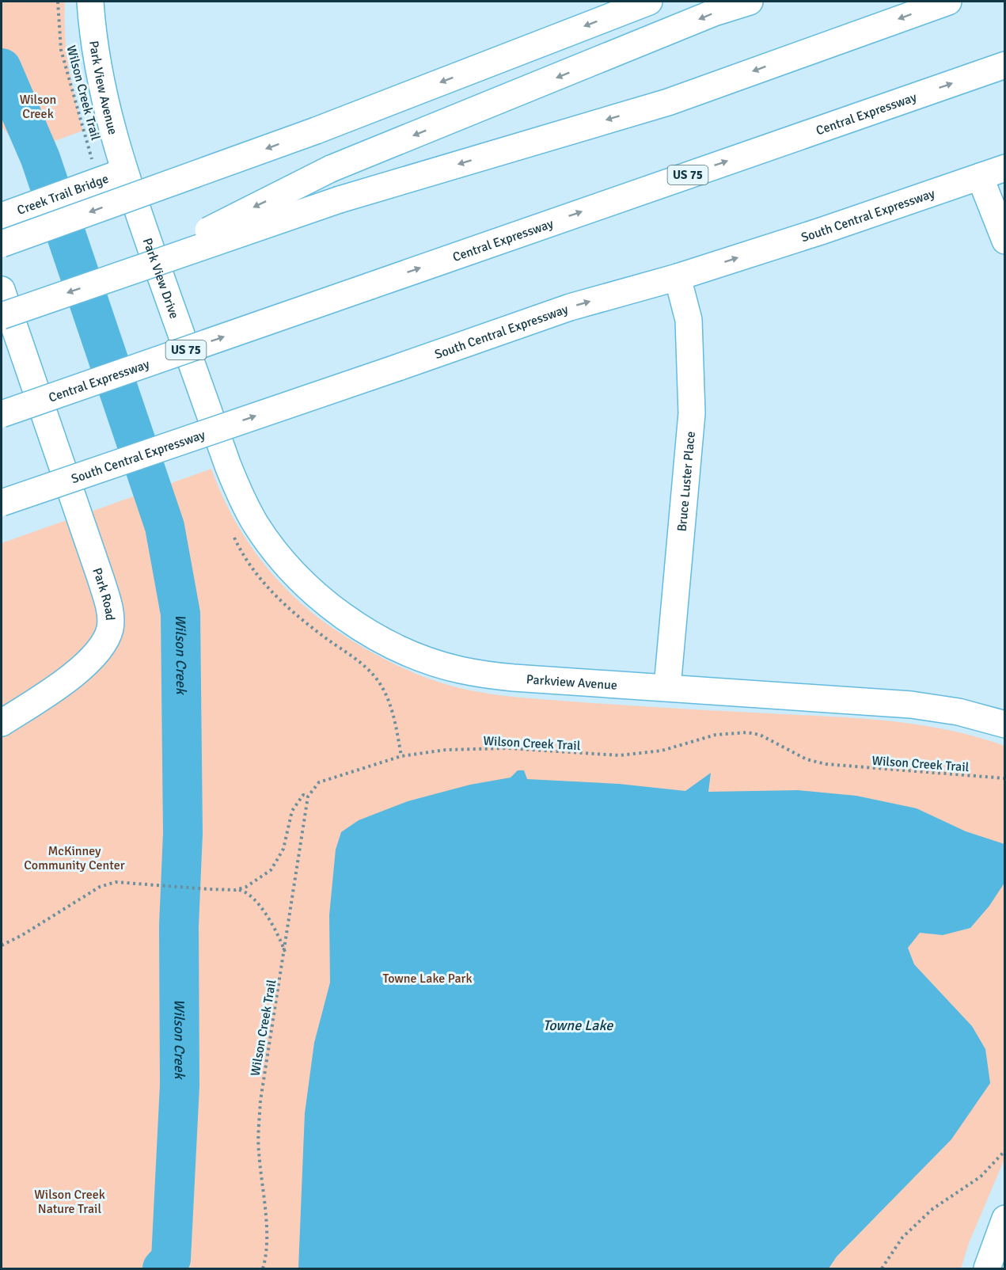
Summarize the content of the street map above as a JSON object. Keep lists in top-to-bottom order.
{
  "streets": {
    "main road": [
      "Park View Avenue",
      "Central Expressway",
      "US 75",
      "Creek Trail Bridge",
      "South Central Expressway",
      "Park View Drive",
      "Bruce Luster Place",
      "Park Road",
      "Parkview Avenue"
    ],
    "path": ["Wilson Creek Trail"]
  },
  "crossings": [
    ["Park View Avenue", "Creek Trail Bridge"],
    ["Park View Avenue", "Park View Drive"],
    ["Wilson Creek Trail", "Creek Trail Bridge"],
    ["Creek Trail Bridge", "Park View Drive"],
    ["South Central Expressway", "Bruce Luster Place"],
    ["Park View Drive", "Parkview Avenue"],
    ["Bruce Luster Place", "Parkview Avenue"]
  ],
  "water": ["Wilson Creek", "Towne Lake"],
  "parks": [
    "Wilson Creek",
    "McKinney Community Center",
    "Towne Lake Park",
    "Wilson Creek Nature Trail"
  ]
}
